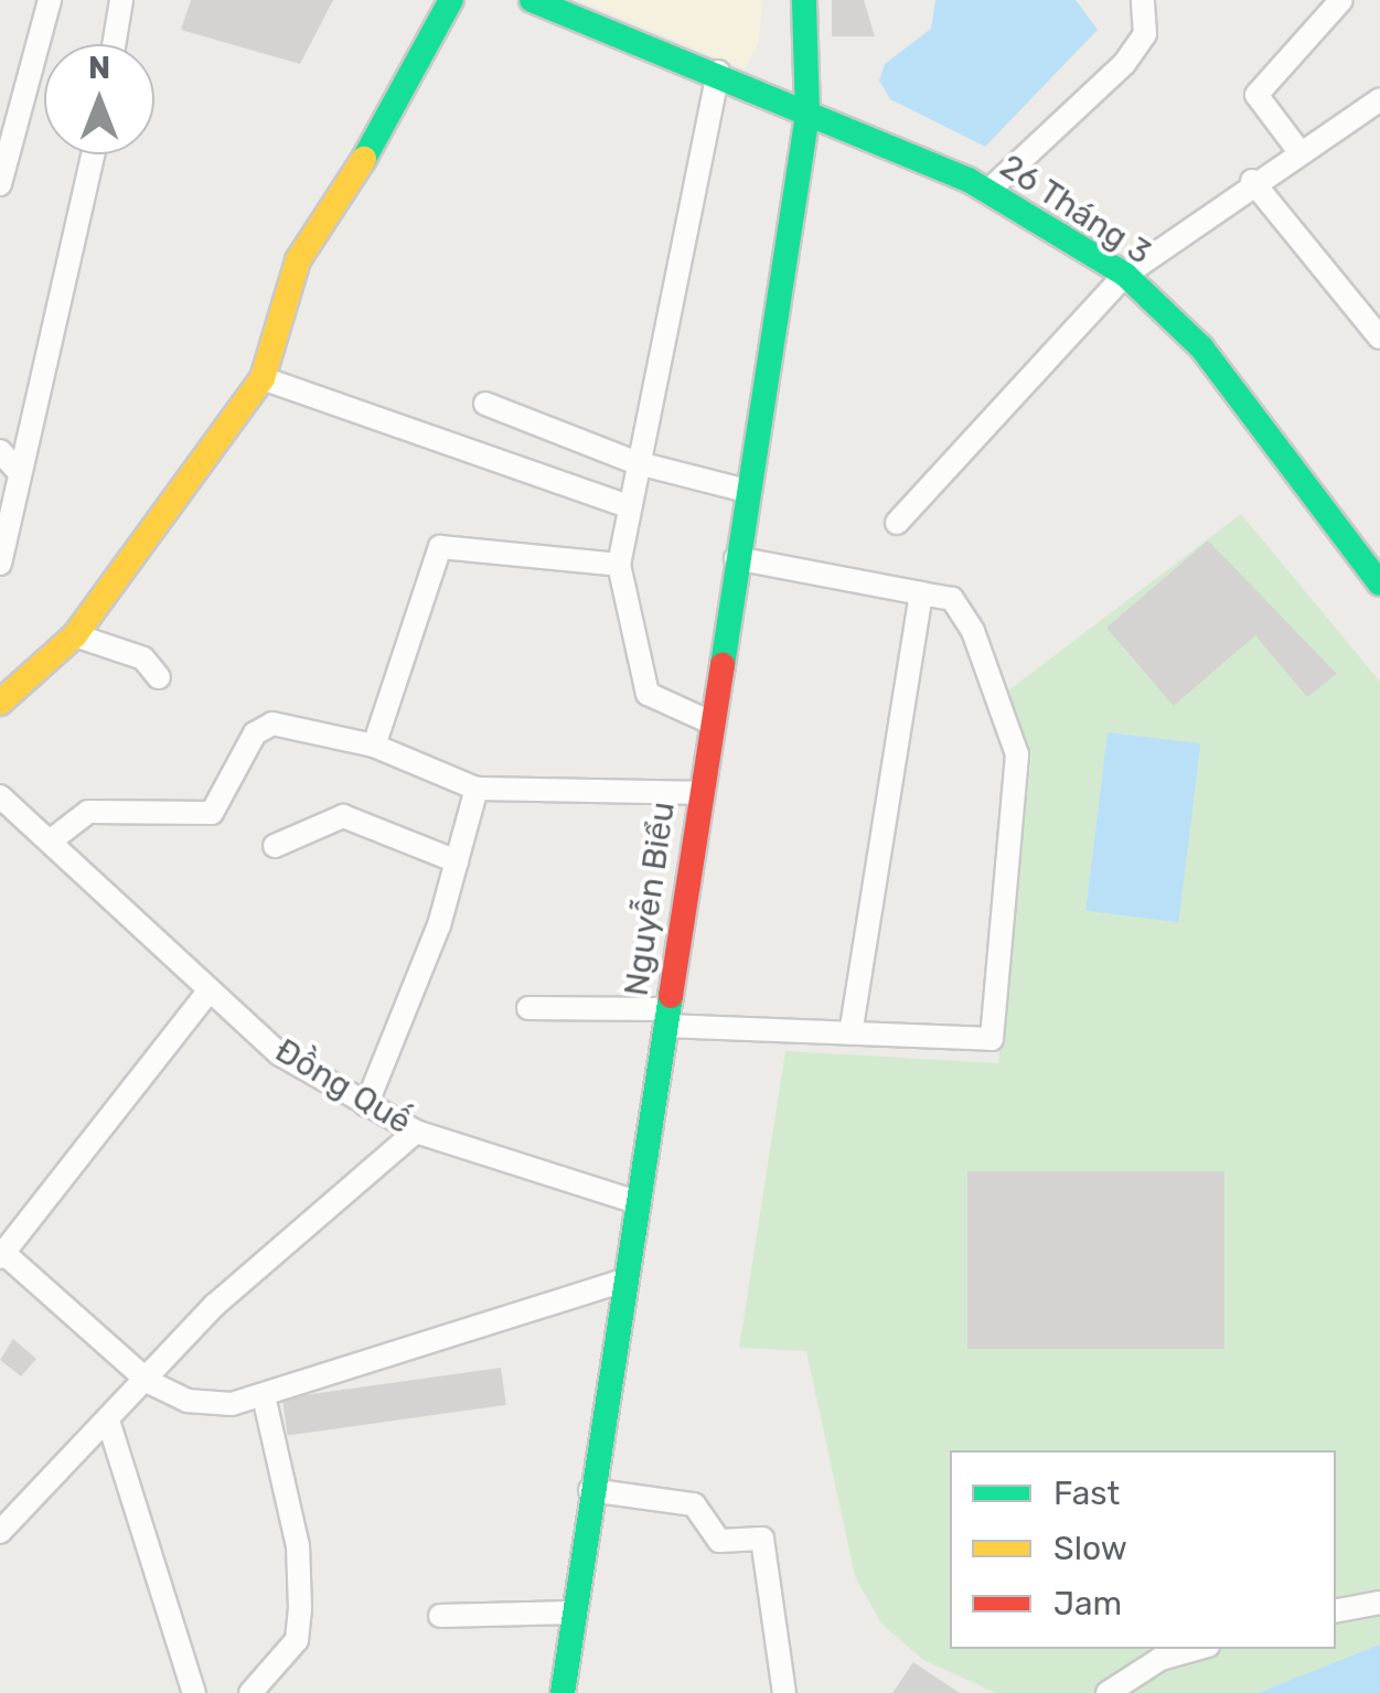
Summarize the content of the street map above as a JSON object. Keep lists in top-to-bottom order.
{
  "streets": {
    "street": ["26 Tháng 3", "Nguyễn Biểu", "Đồng Quế"]
  },
  "crossings": [
    ["26 Tháng 3", "Nguyễn Biểu"],
    ["Nguyễn Biểu", "Đồng Quế"]
  ],
  "legend": ["Fast", "Slow", "Jam"],
  "north": "top"
}
